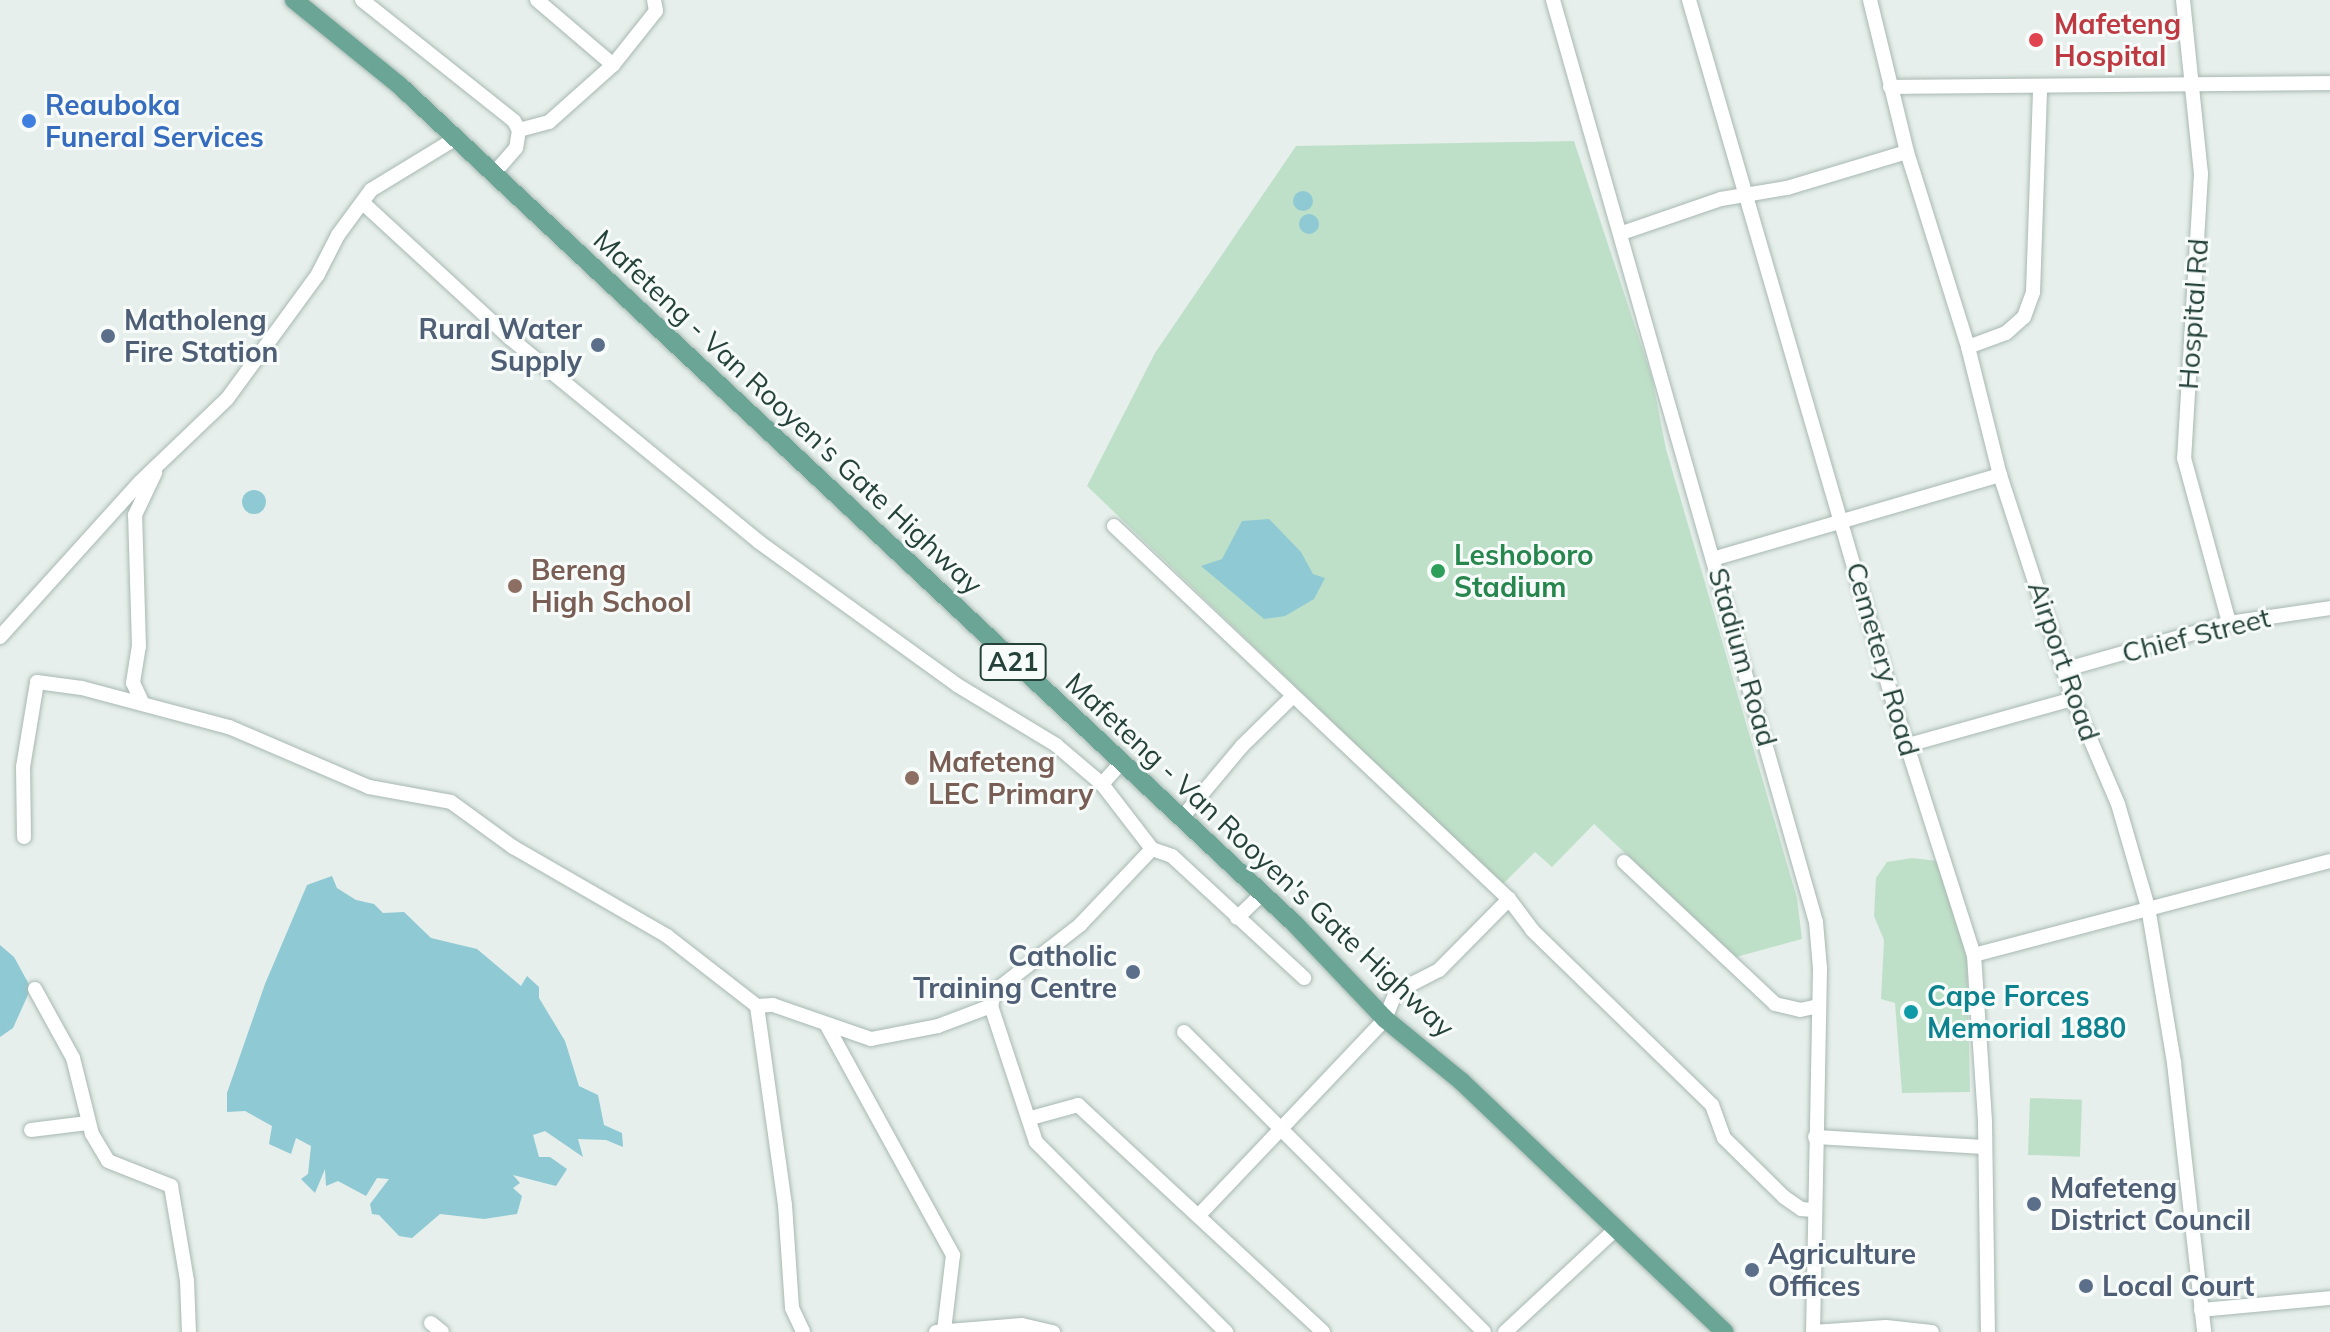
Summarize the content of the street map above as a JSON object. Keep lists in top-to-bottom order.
{
  "streets": {
    "main road": ["Mafeteng - Van Rooyen's Gate Highway", "A21"],
    "street": [
      "Hospital Rd",
      "Chief Street",
      "Stadium Road",
      "Cemetery Road",
      "Airport Road"
    ]
  },
  "crossings": [
    ["Hospital Rd", "Chief Street"],
    ["Chief Street", "Airport Road"]
  ],
  "places": [
    "Mafeteng Hospital",
    "Reauboka Funeral Services",
    "Matholeng Fire Station",
    "Rural Water Supply",
    "Leshoboro Stadium",
    "Bereng High School",
    "Mafeteng LEC Primary",
    "Catholic Training Centre",
    "Cape Forces Memorial 1880",
    "Mafeteng District Council",
    "Agriculture Offices",
    "Local Court"
  ]
}
